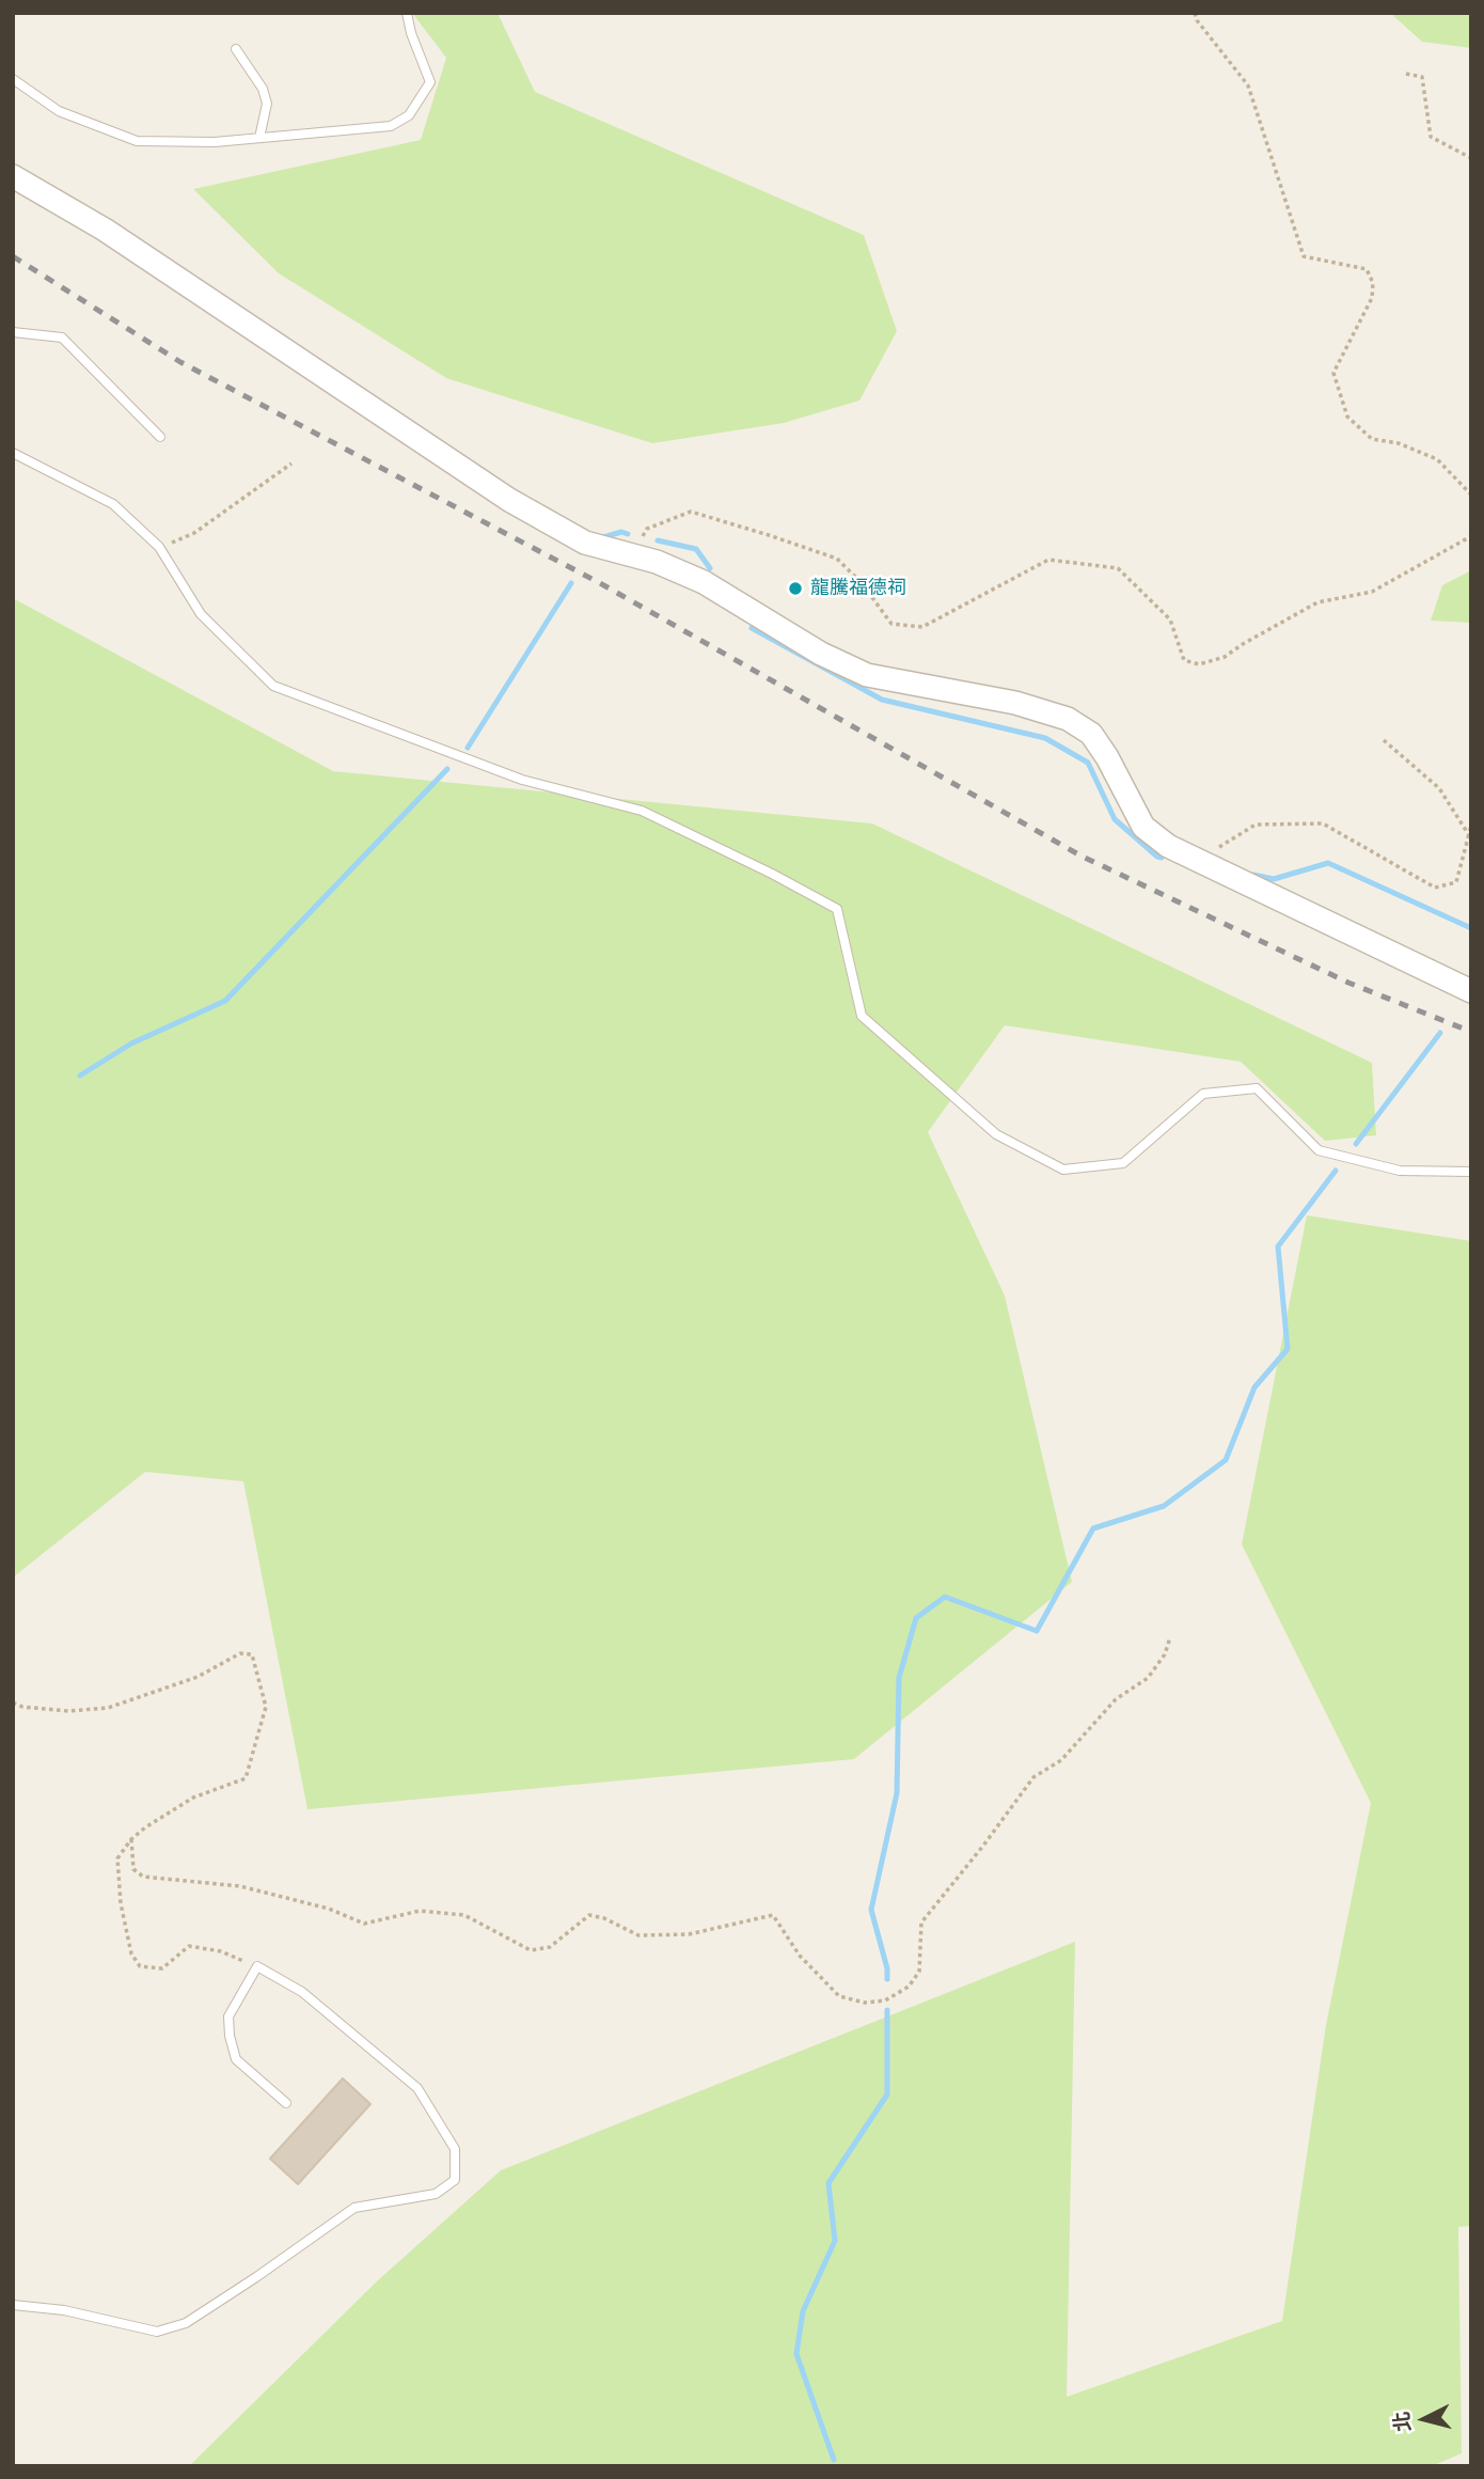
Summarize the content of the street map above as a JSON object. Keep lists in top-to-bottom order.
{
  "places": ["龍騰福德祠"],
  "north": "left"
}
